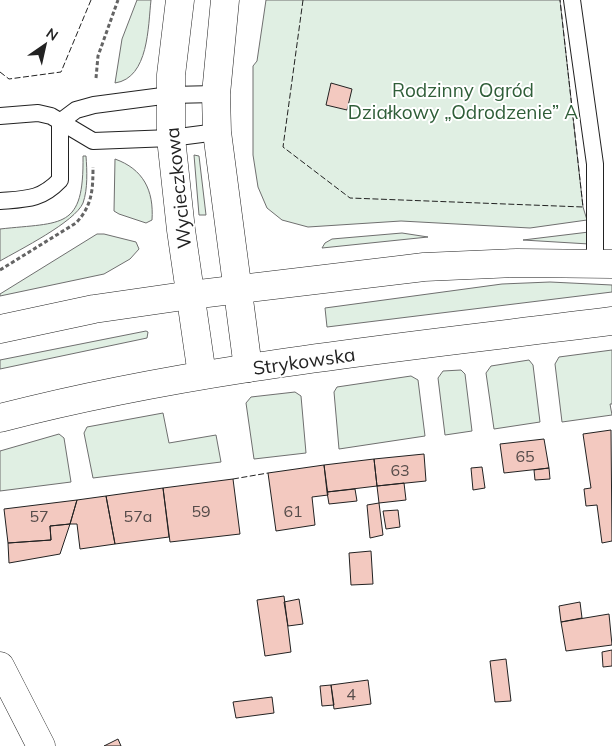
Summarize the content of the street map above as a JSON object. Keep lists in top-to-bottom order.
{
  "streets": {
    "main road": ["Wycieczkowa", "Strykowska"]
  },
  "crossings": [
    ["Wycieczkowa", "Strykowska"]
  ],
  "parks": ["Rodzinny Ogród Działkowy „Odrodzenie” A"],
  "house_numbers": [
    "65",
    "63",
    "59",
    "61",
    "57",
    "57a",
    "4"
  ],
  "north": "top right"
}
